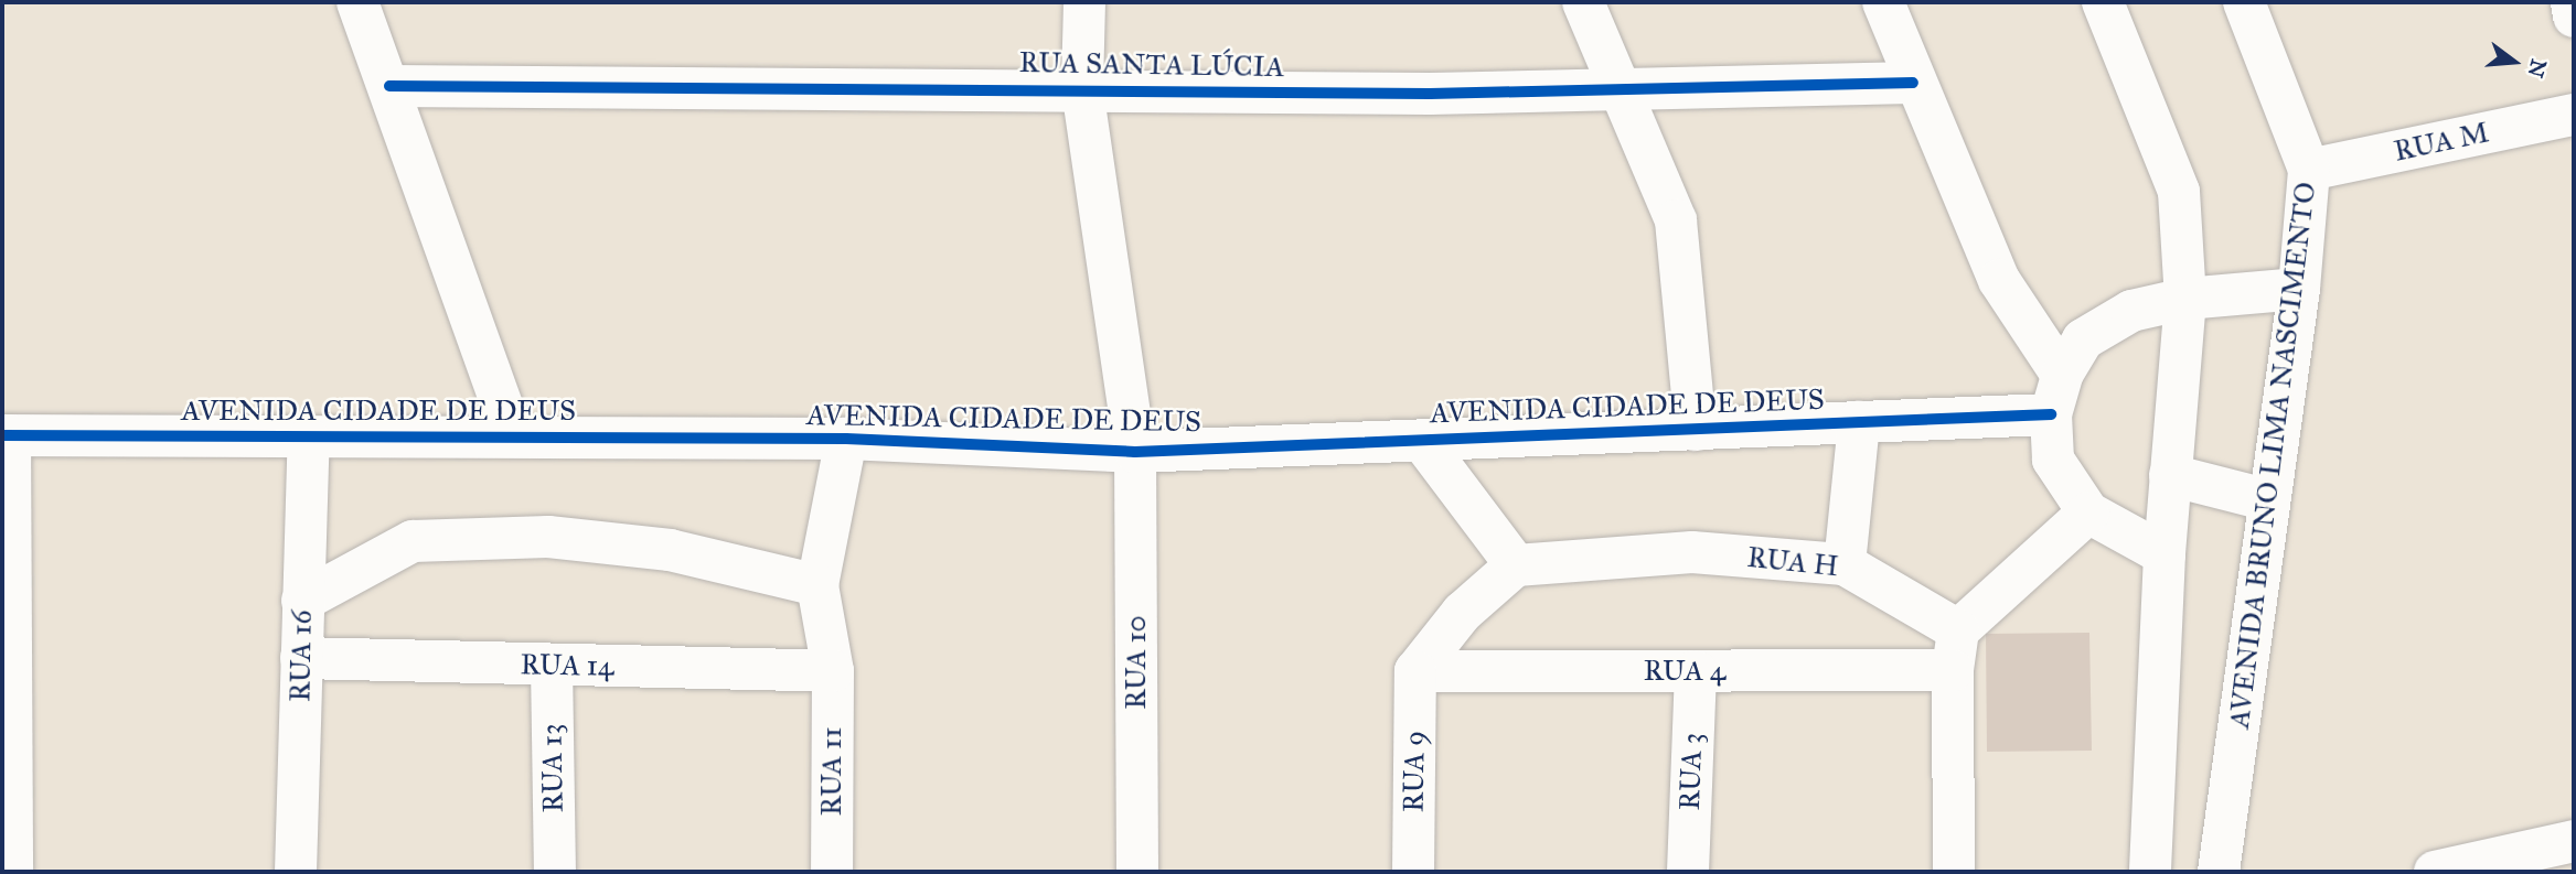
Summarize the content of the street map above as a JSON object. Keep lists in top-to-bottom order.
{
  "streets": {
    "street": [
      "RUA SANTA LÚCIA",
      "RUA M",
      "AVENIDA CIDADE DE DEUS",
      "AVENIDA BRUNO LIMA NASCIMENTO",
      "RUA H",
      "RUA 16",
      "RUA 10",
      "RUA 14",
      "RUA 4",
      "RUA 13",
      "RUA 11",
      "RUA 9",
      "RUA 3"
    ]
  },
  "crossings": [
    ["RUA SANTA LÚCIA", "RUA 10"],
    ["RUA M", "AVENIDA BRUNO LIMA NASCIMENTO"],
    ["AVENIDA CIDADE DE DEUS", "RUA 16"],
    ["AVENIDA CIDADE DE DEUS", "RUA 10"],
    ["RUA H", "RUA 4"],
    ["RUA 16", "RUA 14"],
    ["RUA 14", "RUA 13"],
    ["RUA 14", "RUA 11"],
    ["RUA 4", "RUA 9"],
    ["RUA 4", "RUA 3"]
  ],
  "north": "right"
}
